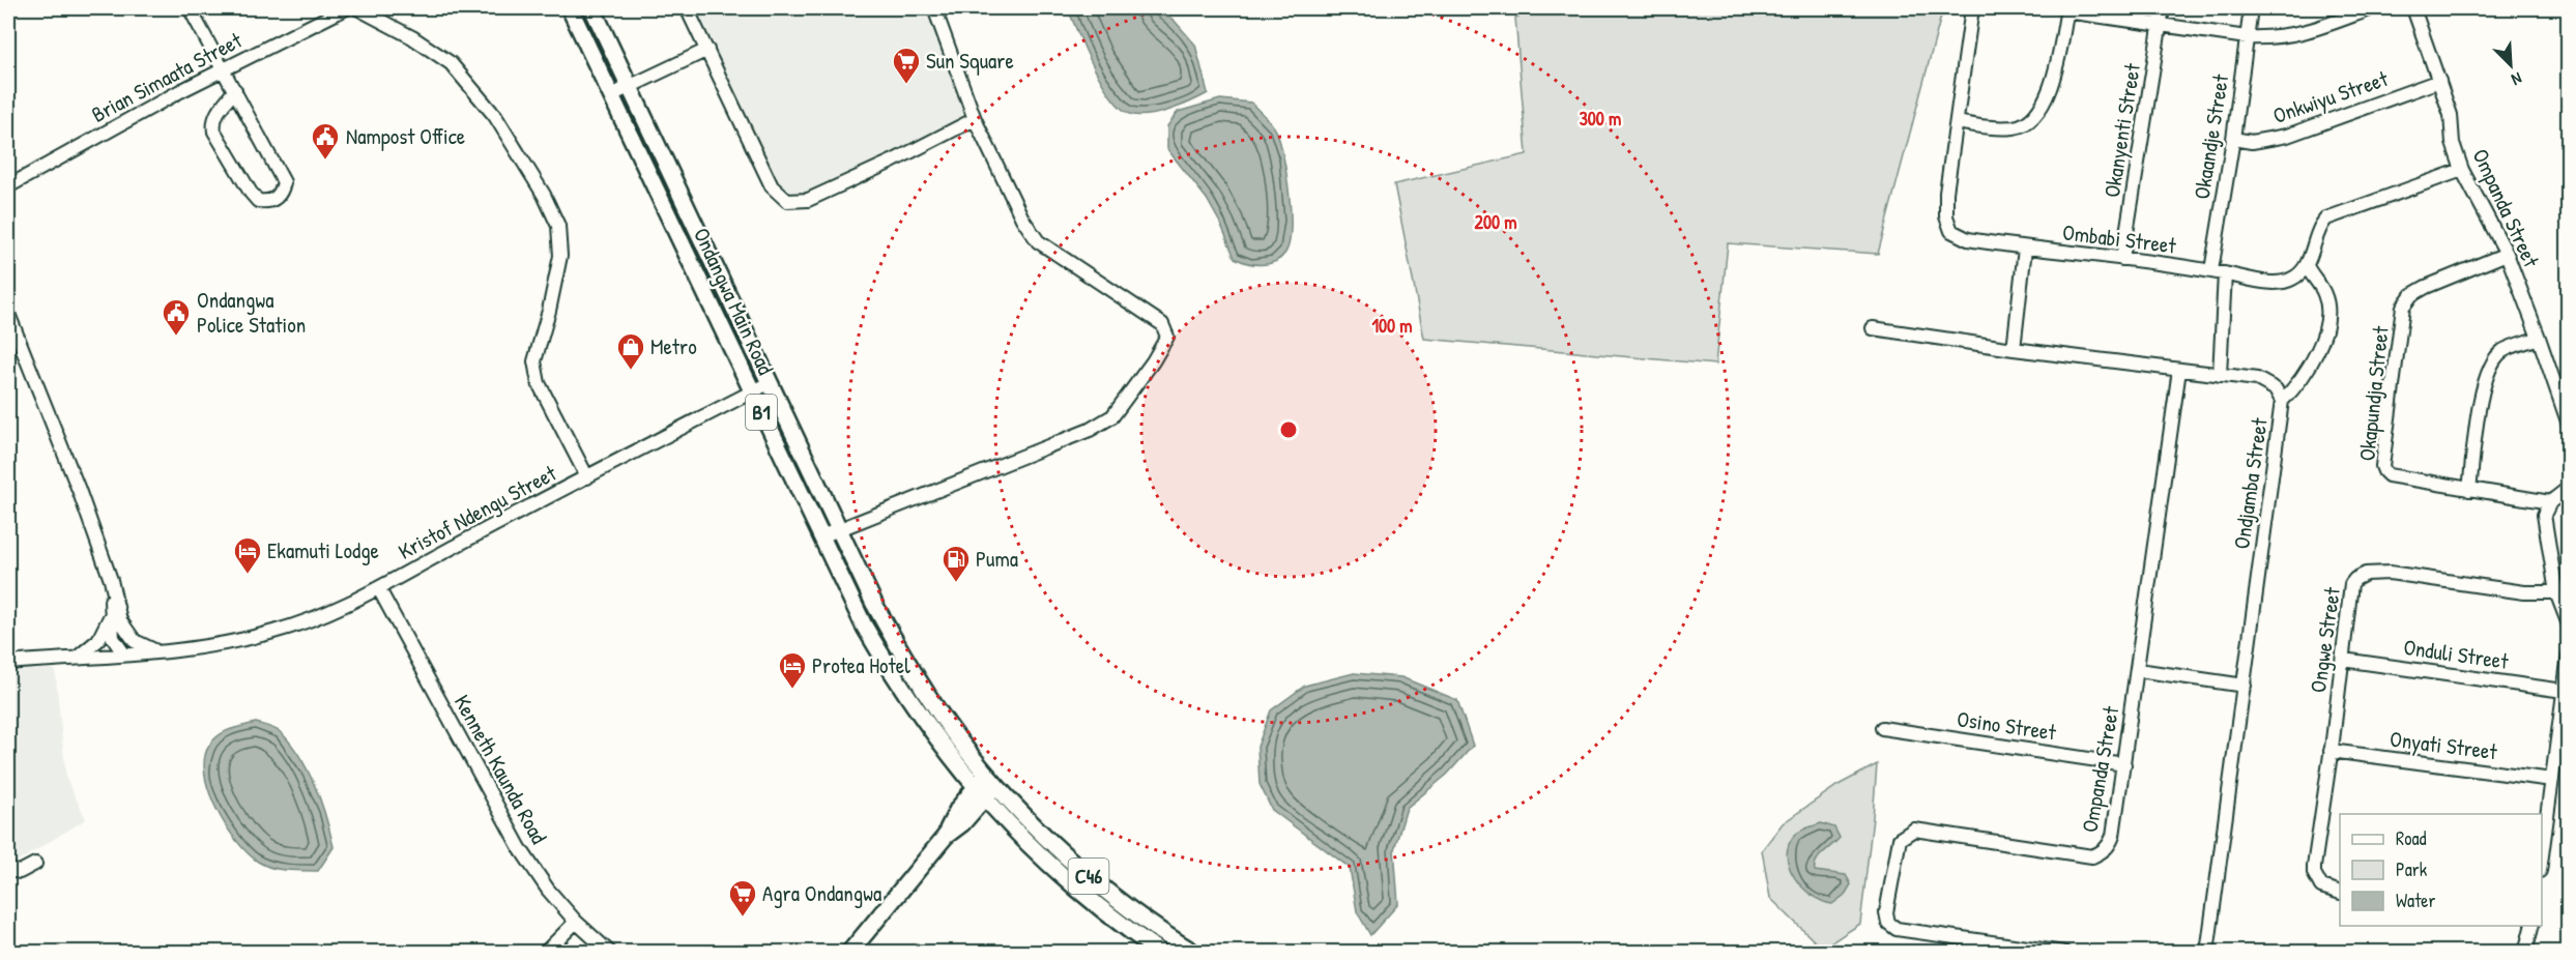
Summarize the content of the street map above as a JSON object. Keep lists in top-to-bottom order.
{
  "streets": {
    "main road": ["Ondangwa Main Road", "B1", "C46"],
    "street": [
      "Brian Simaata Street",
      "Onkwiyu Street",
      "Okanyenti Street",
      "Okaandje Street",
      "Ompanda Street",
      "Ombabi Street",
      "Okapundja Street",
      "Ondjamba Street",
      "Kristof Ndengu Street",
      "Ongwe Street",
      "Onduli Street",
      "Osino Street",
      "Onyati Street",
      "Kenneth Kaunda Road"
    ]
  },
  "crossings": [
    ["Onkwiyu Street", "Okaandje Street"],
    ["Onkwiyu Street", "Ompanda Street"],
    ["Okanyenti Street", "Ombabi Street"],
    ["Okaandje Street", "Ombabi Street"],
    ["Ompanda Street", "Okapundja Street"],
    ["Ompanda Street", "Ondjamba Street"],
    ["Ompanda Street", "Osino Street"],
    ["Ondangwa Main Road", "Kristof Ndengu Street"],
    ["Ondangwa Main Road", "C46"],
    ["Kristof Ndengu Street", "Kenneth Kaunda Road"],
    ["Ongwe Street", "Onduli Street"],
    ["Ongwe Street", "Onyati Street"]
  ],
  "places": {
    "supermarket": ["Sun Square", "Agra Ondangwa"],
    "public building": ["Nampost Office", "Ondangwa Police Station"],
    "shop": ["Metro"],
    "hotel": ["Ekamuti Lodge", "Protea Hotel"],
    "fuel station": ["Puma"]
  },
  "legend": ["Road", "Park", "Water"],
  "north": "bottom right",
  "rings": ["300 m", "200 m", "100 m"]
}
